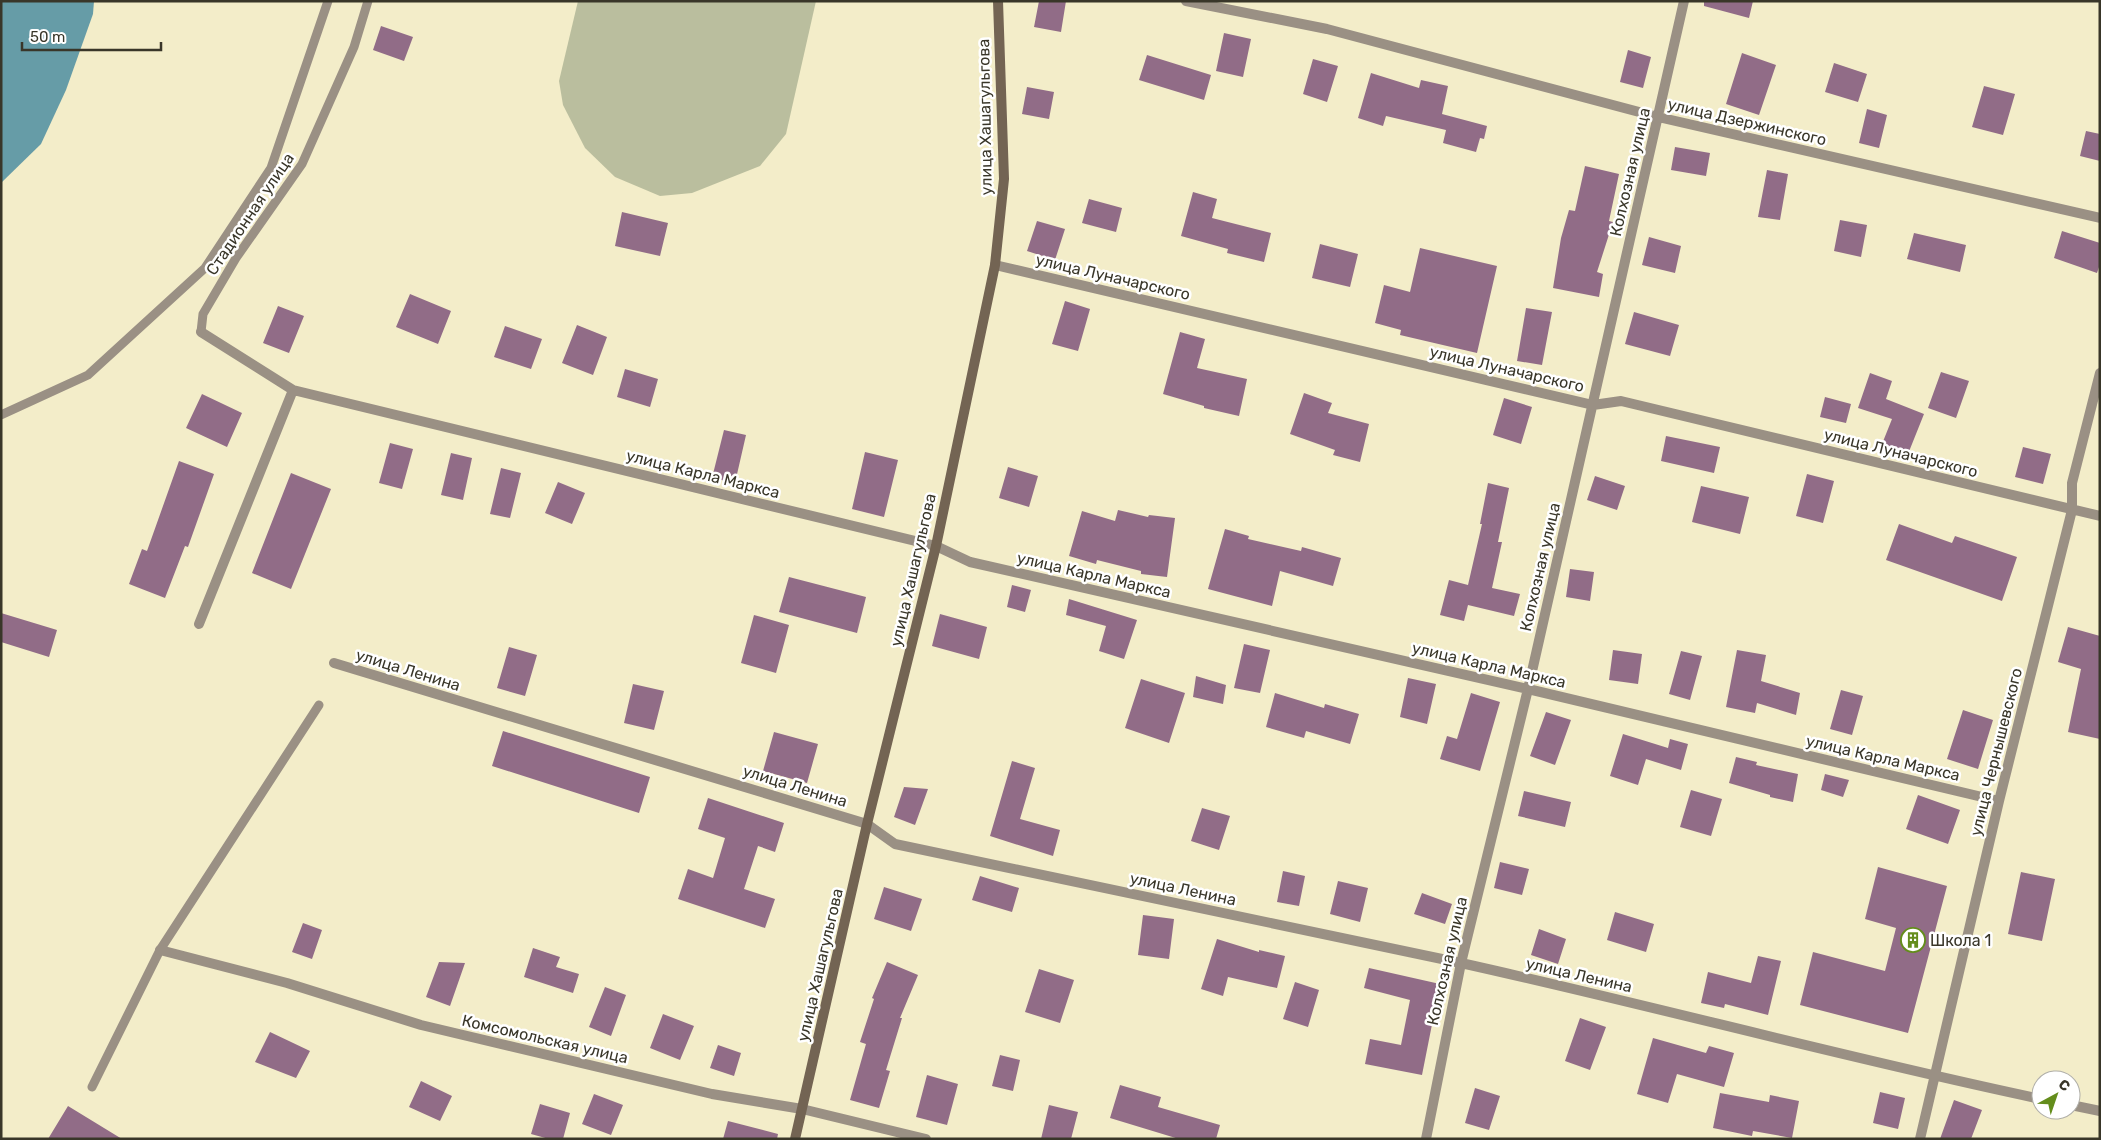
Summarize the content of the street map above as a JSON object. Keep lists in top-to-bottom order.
{
  "streets": {
    "main road": ["улица Хашагульгова"],
    "street": [
      "улица Дзержинского",
      "Колхозная улица",
      "улица Луначарского",
      "улица Карла Маркса",
      "улица Ленина",
      "улица Чернышевского",
      "Комсомольская улица"
    ],
    "lane": ["Стадионная улица"]
  },
  "crossings": [
    ["улица Хашагульгова", "улица Луначарского"],
    ["улица Хашагульгова", "улица Карла Маркса"],
    ["улица Хашагульгова", "улица Ленина"],
    ["улица Хашагульгова", "Комсомольская улица"],
    ["улица Дзержинского", "Колхозная улица"],
    ["Колхозная улица", "улица Луначарского"],
    ["Колхозная улица", "улица Карла Маркса"],
    ["Колхозная улица", "улица Ленина"],
    ["Стадионная улица", "улица Карла Маркса"],
    ["улица Луначарского", "улица Чернышевского"],
    ["улица Карла Маркса", "улица Чернышевского"],
    ["улица Ленина", "улица Чернышевского"]
  ],
  "places": {
    "building": ["Школа 1"]
  },
  "scale_bar": "50 m",
  "north": "top right"
}
